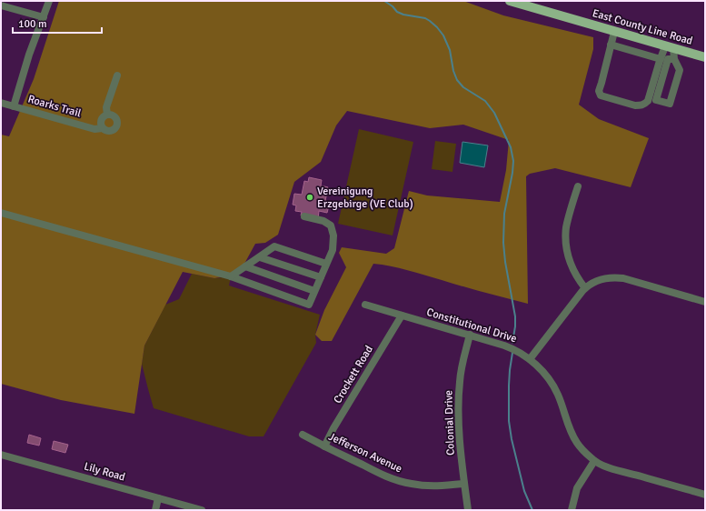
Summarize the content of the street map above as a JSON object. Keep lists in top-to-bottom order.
{
  "streets": {
    "main road": ["East County Line Road"],
    "street": [
      "Roarks Trail",
      "Constitutional Drive",
      "Crockett Road",
      "Colonial Drive",
      "Jefferson Avenue",
      "Lily Road"
    ]
  },
  "crossings": [
    ["Constitutional Drive", "Crockett Road"],
    ["Constitutional Drive", "Colonial Drive"],
    ["Crockett Road", "Jefferson Avenue"],
    ["Colonial Drive", "Jefferson Avenue"]
  ],
  "places": ["Vereinigung Erzgebirge (VE Club)"],
  "scale_bar": "100 m"
}
